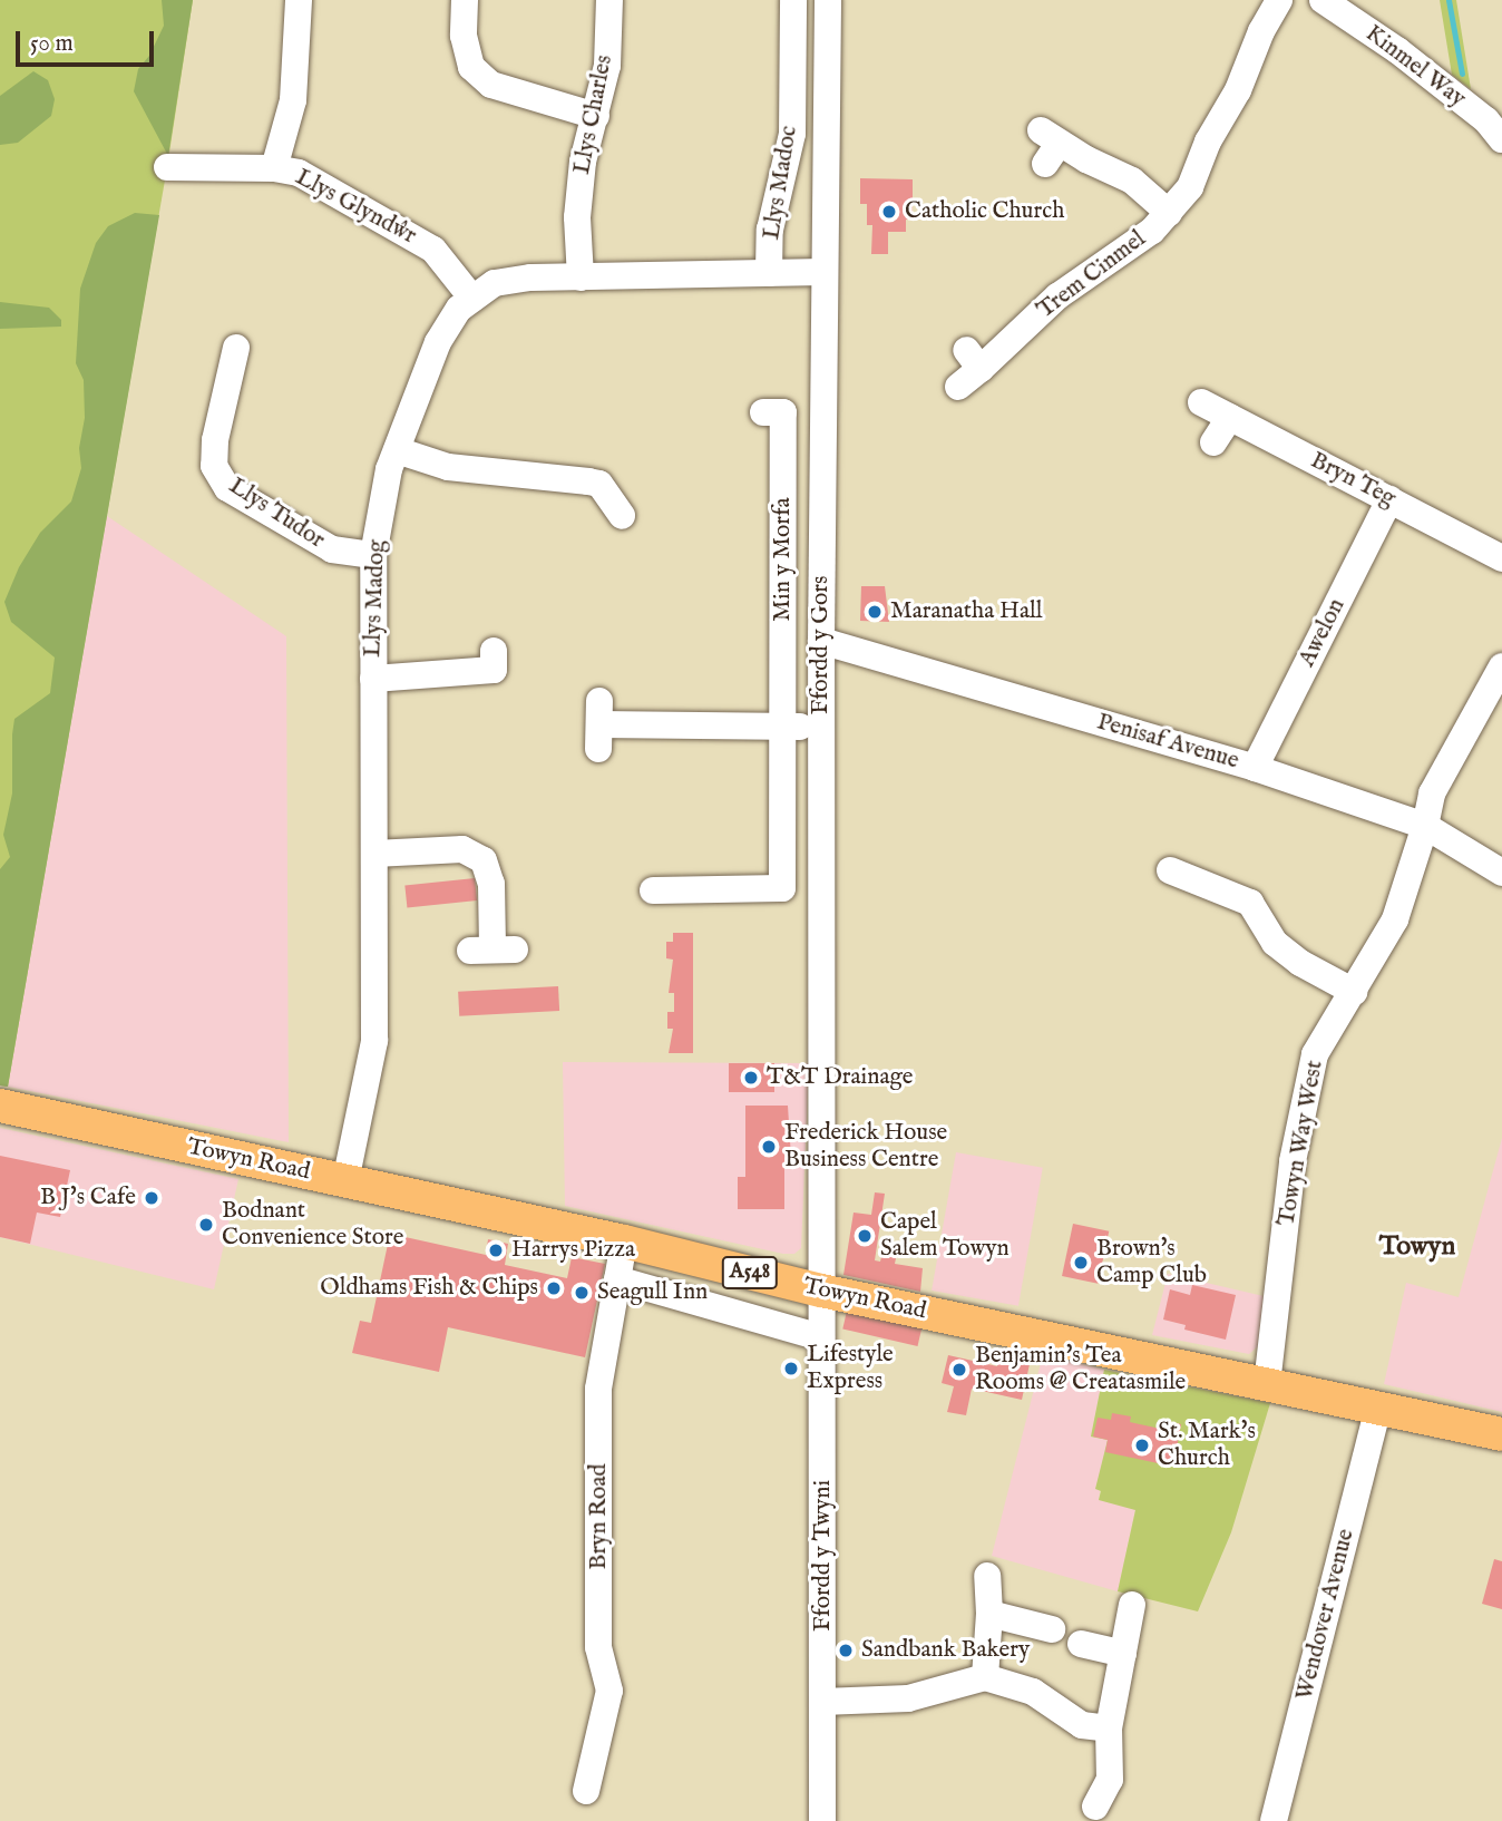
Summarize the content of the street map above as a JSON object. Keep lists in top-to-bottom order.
{
  "streets": {
    "main road": ["Towyn Road", "A548"],
    "street": [
      "Kinmel Way",
      "Llys Charles",
      "Llys Madoc",
      "Llys Glyndŵr",
      "Trem Cinmel",
      "Bryn Teg",
      "Llys Tudor",
      "Min y Morfa",
      "Llys Madog",
      "Awelon",
      "Ffordd y Gors",
      "Penisaf Avenue",
      "Towyn Way West",
      "Bryn Road",
      "Ffordd y Twyni",
      "Wendover Avenue"
    ]
  },
  "crossings": [
    ["Llys Charles", "Llys Madog"],
    ["Llys Madoc", "Llys Madog"],
    ["Llys Glyndŵr", "Llys Madog"],
    ["Bryn Teg", "Awelon"],
    ["Llys Tudor", "Llys Madog"],
    ["Llys Madog", "Ffordd y Gors"],
    ["Llys Madog", "Towyn Road"],
    ["Awelon", "Penisaf Avenue"],
    ["Ffordd y Gors", "Penisaf Avenue"],
    ["Ffordd y Gors", "Towyn Road"],
    ["Ffordd y Gors", "Ffordd y Twyni"],
    ["Penisaf Avenue", "Towyn Way West"],
    ["Towyn Way West", "Towyn Road"],
    ["Towyn Road", "Bryn Road"],
    ["Towyn Road", "Ffordd y Twyni"],
    ["Towyn Road", "Wendover Avenue"]
  ],
  "districts": ["Towyn"],
  "places": [
    "Catholic Church",
    "Maranatha Hall",
    "T&T Drainage",
    "Frederick House Business Centre",
    "B J's Cafe",
    "Bodnant Convenience Store",
    "Capel Salem Towyn",
    "Harrys Pizza",
    "Brown's Camp Club",
    "Oldhams Fish & Chips",
    "Seagull Inn",
    "Lifestyle Express",
    "Benjamin's Tea Rooms @ Creatasmile",
    "St. Mark's Church",
    "Sandbank Bakery"
  ],
  "scale_bar": "50 m"
}
